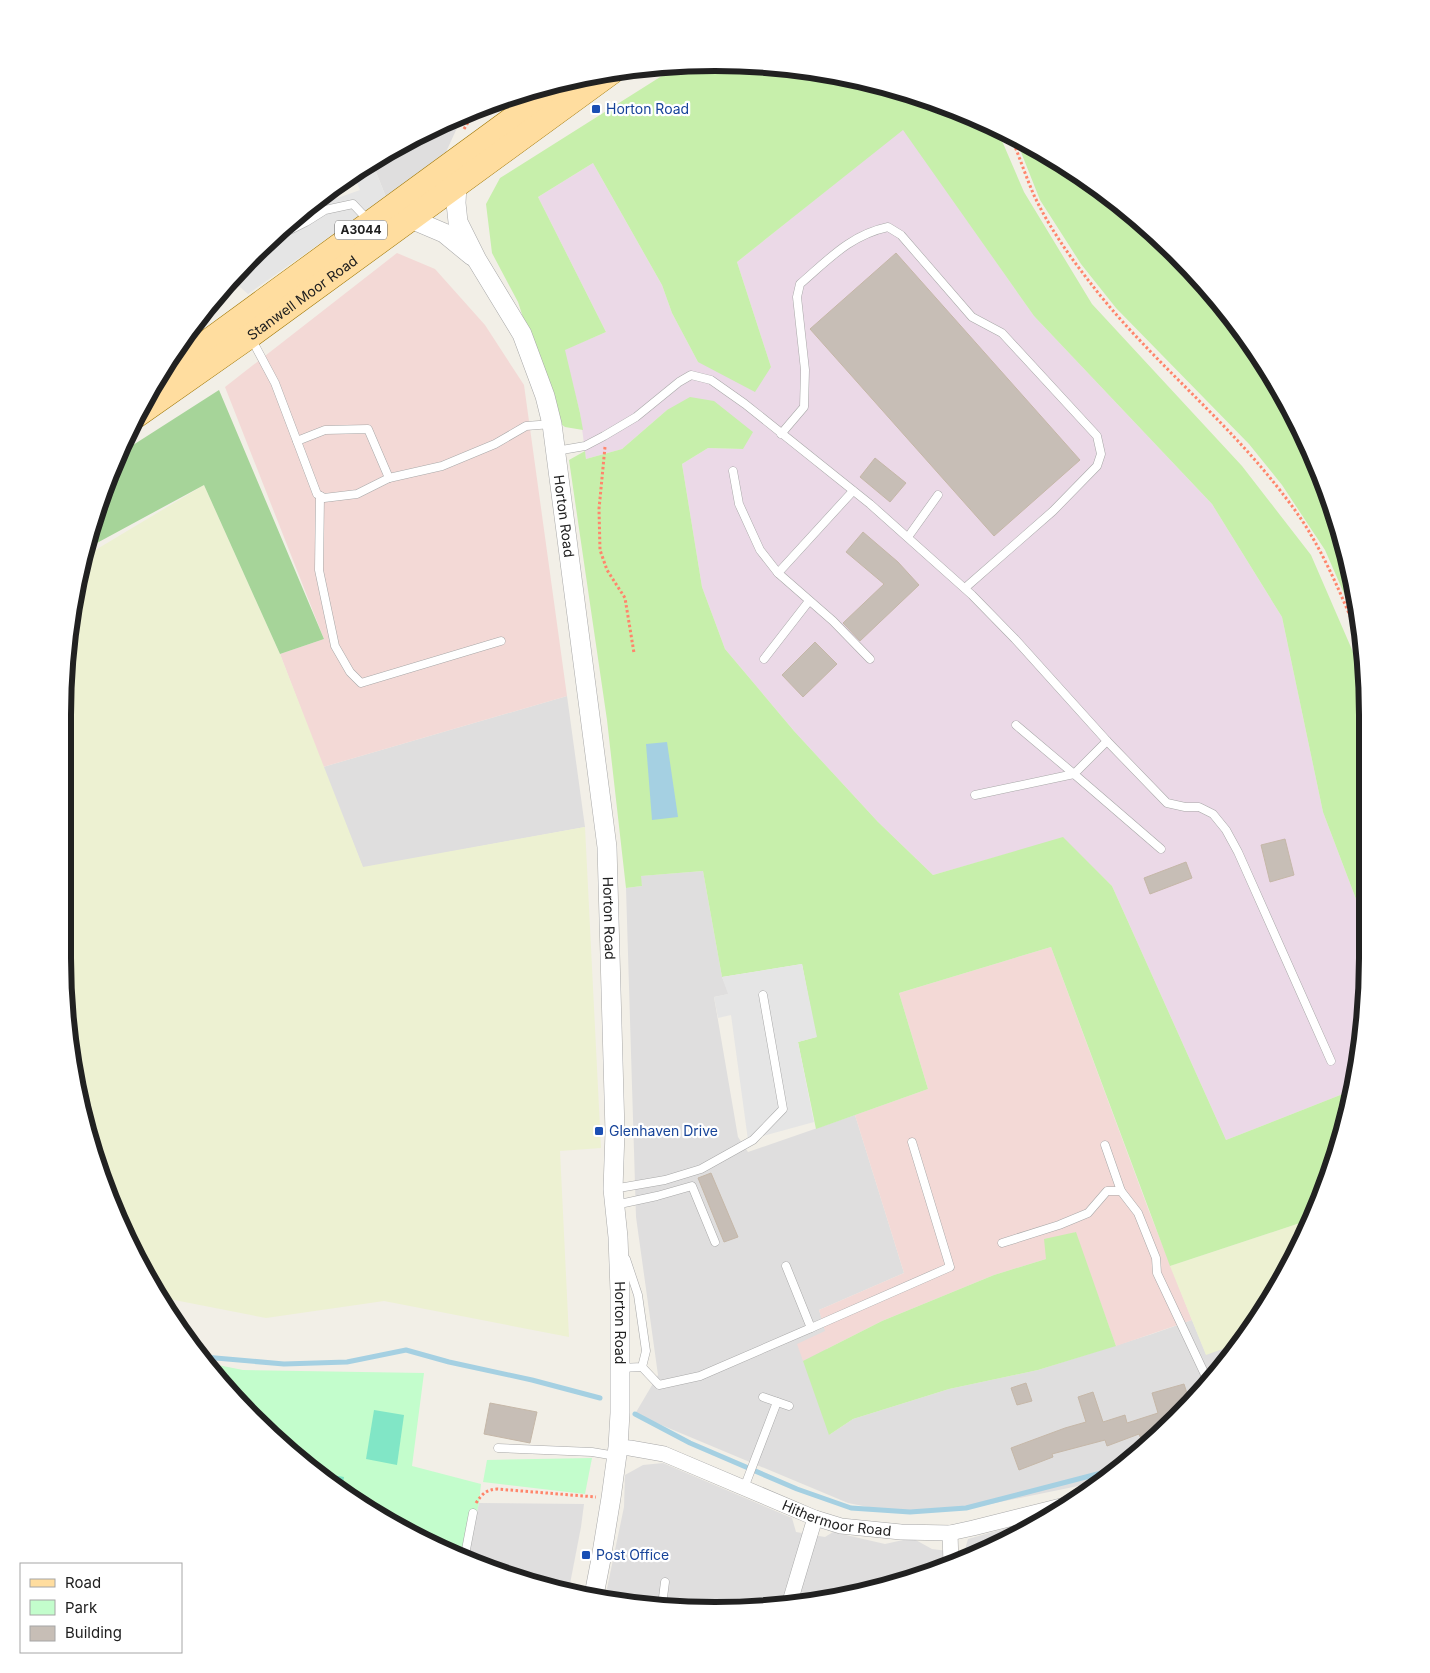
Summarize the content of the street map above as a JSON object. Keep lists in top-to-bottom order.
{
  "streets": {
    "main road": ["A3044", "Stanwell Moor Road"],
    "street": ["Horton Road", "Hithermoor Road"]
  },
  "crossings": [
    ["Stanwell Moor Road", "Horton Road"],
    ["Horton Road", "Hithermoor Road"]
  ],
  "places": {
    "transit": ["Horton Road", "Glenhaven Drive", "Post Office"]
  },
  "legend": ["Road", "Park", "Building"]
}
